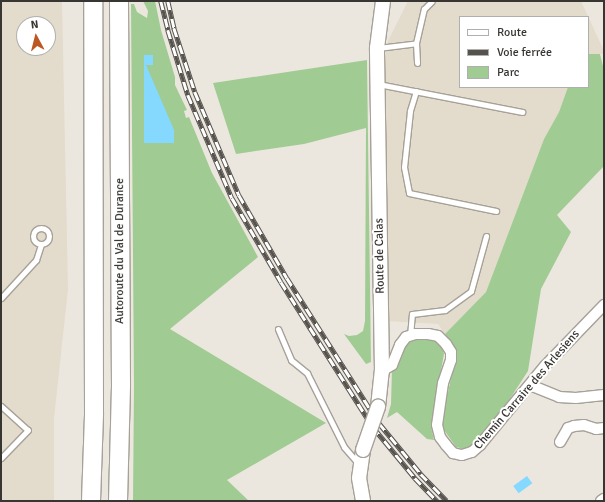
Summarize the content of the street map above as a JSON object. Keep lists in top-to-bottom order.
{
  "streets": {
    "highway": ["Autoroute du Val de Durance"],
    "main road": ["Route de Calas"],
    "street": ["Chemin Carraire des Arlesiens"]
  },
  "legend": ["Route", "Voie ferrée", "Parc"],
  "north": "top"
}
